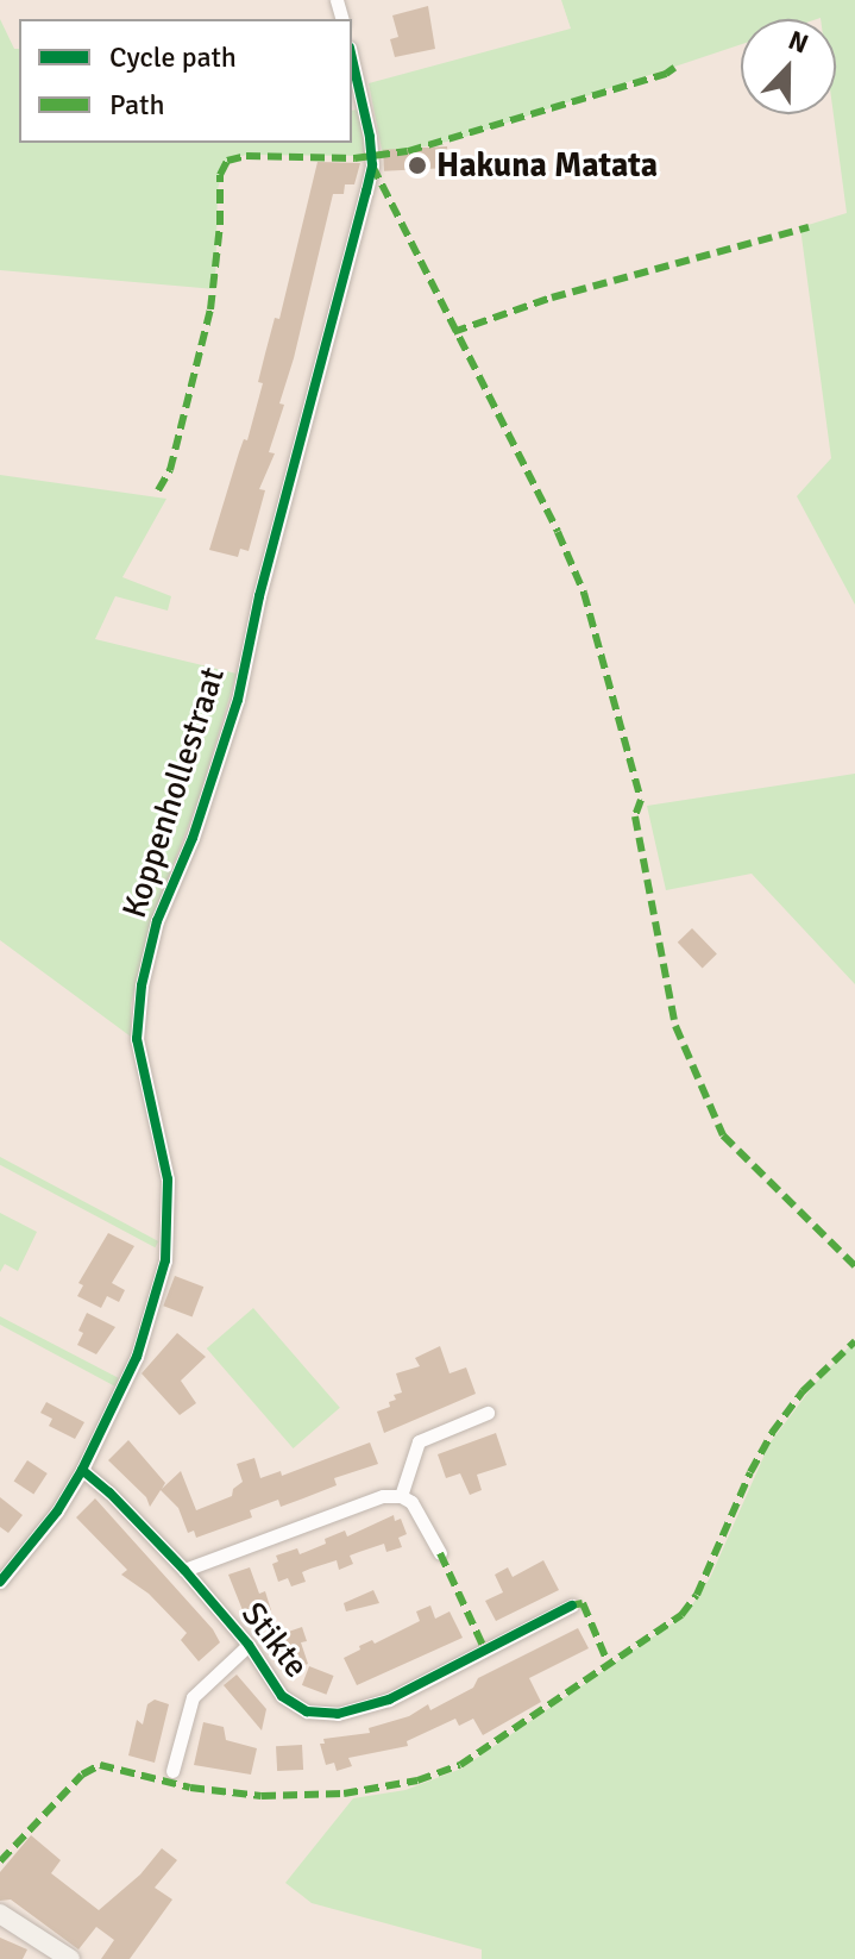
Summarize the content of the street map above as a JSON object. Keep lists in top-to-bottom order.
{
  "streets": {
    "street": ["Koppenhollestraat", "Stikte"]
  },
  "crossings": [
    ["Koppenhollestraat", "Stikte"]
  ],
  "places": ["Hakuna Matata"],
  "legend": ["Cycle path", "Path"],
  "north": "top"
}
